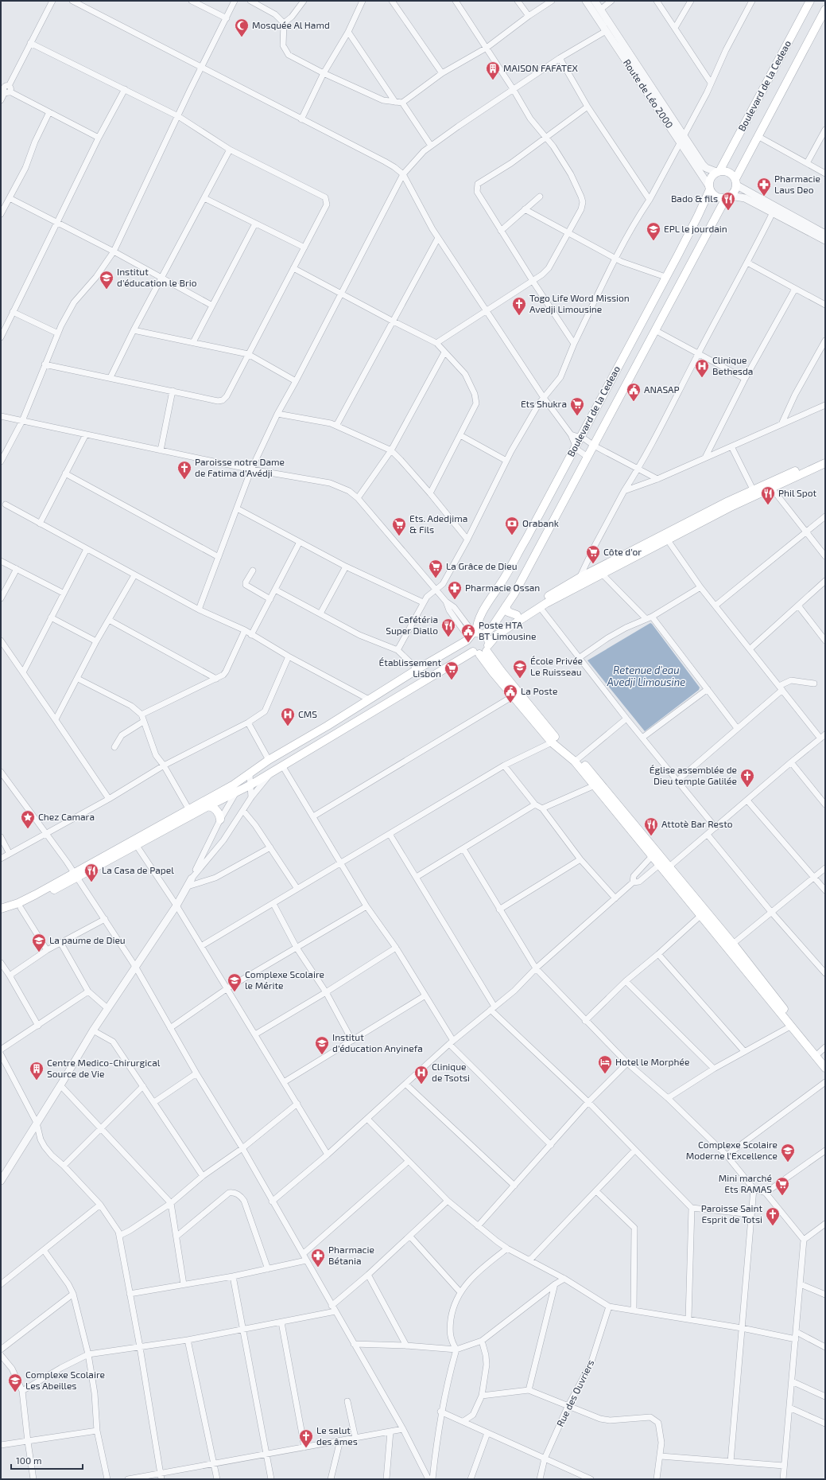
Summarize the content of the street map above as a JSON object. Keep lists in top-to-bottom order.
{
  "streets": {
    "main road": ["Boulevard de la Cedeao"],
    "street": ["Route de Léo 2000", "Rue des Ouvriers"]
  },
  "crossings": [
    ["Boulevard de la Cedeao", "Route de Léo 2000"]
  ],
  "water": ["Retenue d'eau Avedji Limousine"],
  "places": {
    "mosque": ["Mosquée Al Hamd"],
    "building": ["MAISON FAFATEX", "Centre Medico-Chirurgical Source de Vie"],
    "pharmacy": ["Pharmacie Laus Deo", "Pharmacie Ossan", "Pharmacie Bétania"],
    "restaurant": [
      "Bado & fils",
      "Phil Spot",
      "Cafétéria Super Diallo",
      "Attotè Bar Resto",
      "La Casa de Papel"
    ],
    "school or university": [
      "EPL le jourdain",
      "Institut d'éducation le Brio",
      "École Privée Le Ruisseau",
      "La paume de Dieu",
      "Complexe Scolaire le Mérite",
      "Institut d'éducation Anyinefa",
      "Complexe Scolaire Moderne l'Excellence",
      "Complexe Scolaire Les Abeilles"
    ],
    "church": [
      "Togo Life Word Mission Avedji Limousine",
      "Paroisse notre Dame de Fatima d'Avédji",
      "Église assemblée de Dieu temple Galilée",
      "Paroisse Saint Esprit de Totsi",
      "Le salut des âmes"
    ],
    "hospital": ["Clinique Bethesda", "CMS", "Clinique de Tsotsi"],
    "public building": ["ANASAP", "Poste HTA BT Limousine", "La Poste"],
    "supermarket": [
      "Ets Shukra",
      "Ets. Adedjima & Fils",
      "Côte d'or",
      "La Grâce de Dieu",
      "Établissement Lisbon",
      "Mini marché Ets RAMAS"
    ],
    "bank": ["Orabank"],
    "place": ["Chez Camara"],
    "hotel": ["Hotel le Morphée"]
  },
  "scale_bar": "100 m"
}
